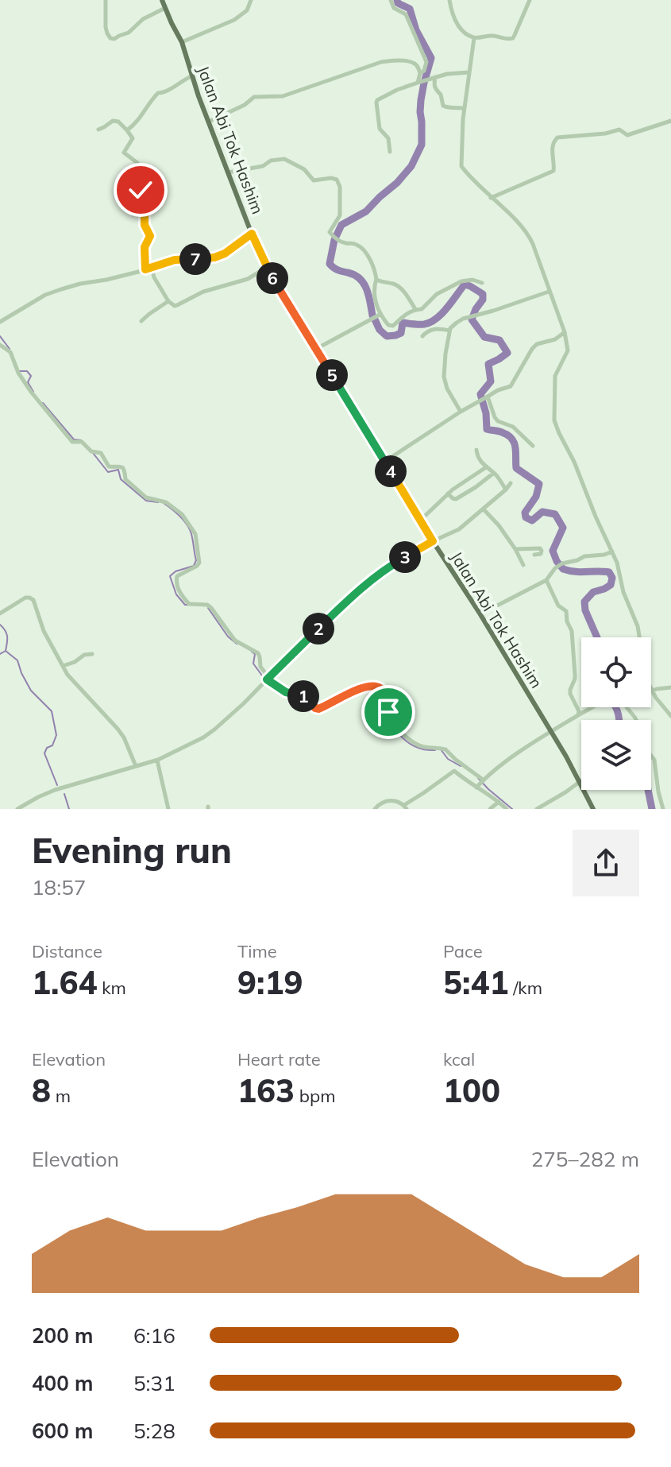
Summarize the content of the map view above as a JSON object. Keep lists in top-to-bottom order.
{
  "streets": {
    "main road": ["Jalan Abi Tok Hashim"]
  },
  "page": {
    "pins": [
      "7",
      "6",
      "5",
      "4",
      "3",
      "2",
      "1"
    ],
    "heading": ["Evening run", "18:57"],
    "stats": [
      ["Distance", "1.64 km"],
      ["Time", "9:19"],
      ["Pace", "5:41 /km"],
      ["Elevation", "8 m"],
      ["Heart rate", "163 bpm"],
      ["kcal", "100"]
    ],
    "chart": ["Elevation", "275–282 m"],
    "list": [
      {
        "name": "200 m",
        "note": "6:16"
      },
      {
        "name": "400 m",
        "note": "5:31"
      },
      {
        "name": "600 m",
        "note": "5:28"
      }
    ]
  }
}
